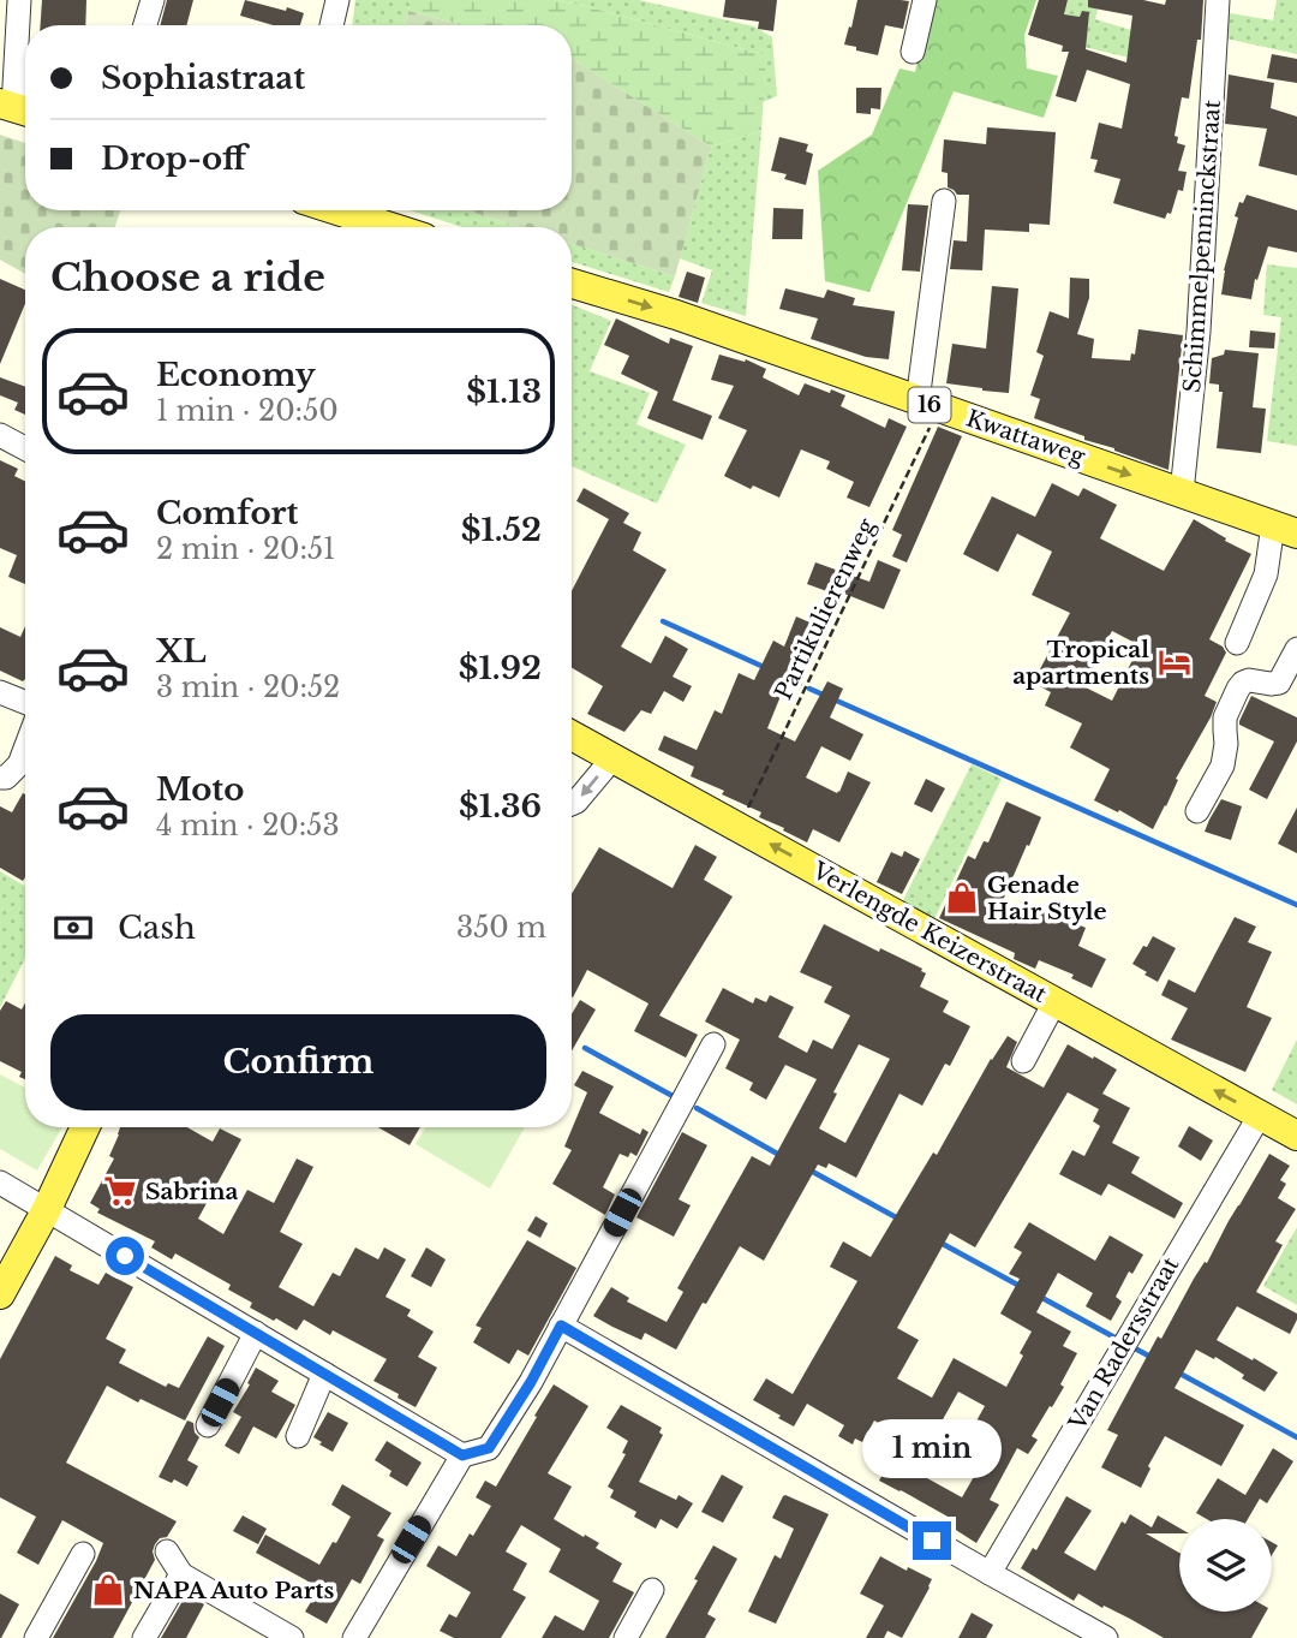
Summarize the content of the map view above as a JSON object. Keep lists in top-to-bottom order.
{
  "streets": {
    "main road": ["16", "Kwattaweg", "Verlengde Keizerstraat"],
    "street": ["Schimmelpenninckstraat", "Van Radersstraat"],
    "path": ["Partikulierenweg"]
  },
  "crossings": [
    ["Schimmelpenninckstraat", "Kwattaweg"],
    ["Kwattaweg", "Partikulierenweg"],
    ["Partikulierenweg", "Verlengde Keizerstraat"],
    ["Verlengde Keizerstraat", "Van Radersstraat"]
  ],
  "one_way": ["Kwattaweg", "Verlengde Keizerstraat"],
  "places": {
    "hotel": ["Tropical apartments"],
    "shop": ["Genade Hair Style", "NAPA Auto Parts"],
    "supermarket": ["Sabrina"]
  },
  "page": {
    "banner": ["Sophiastraat", "Drop-off"],
    "heading": "Choose a ride",
    "list": [
      {
        "name": "Economy",
        "note": "1 min · 20:50",
        "value": "$1.13"
      },
      {
        "name": "Comfort",
        "note": "2 min · 20:51",
        "value": "$1.52"
      },
      {
        "name": "XL",
        "note": "3 min · 20:52",
        "value": "$1.92"
      },
      {
        "name": "Moto",
        "note": "4 min · 20:53",
        "value": "$1.36"
      }
    ],
    "pay": ["Cash", "350 m"],
    "buttons": "Confirm",
    "bubble": "1 min"
  }
}
